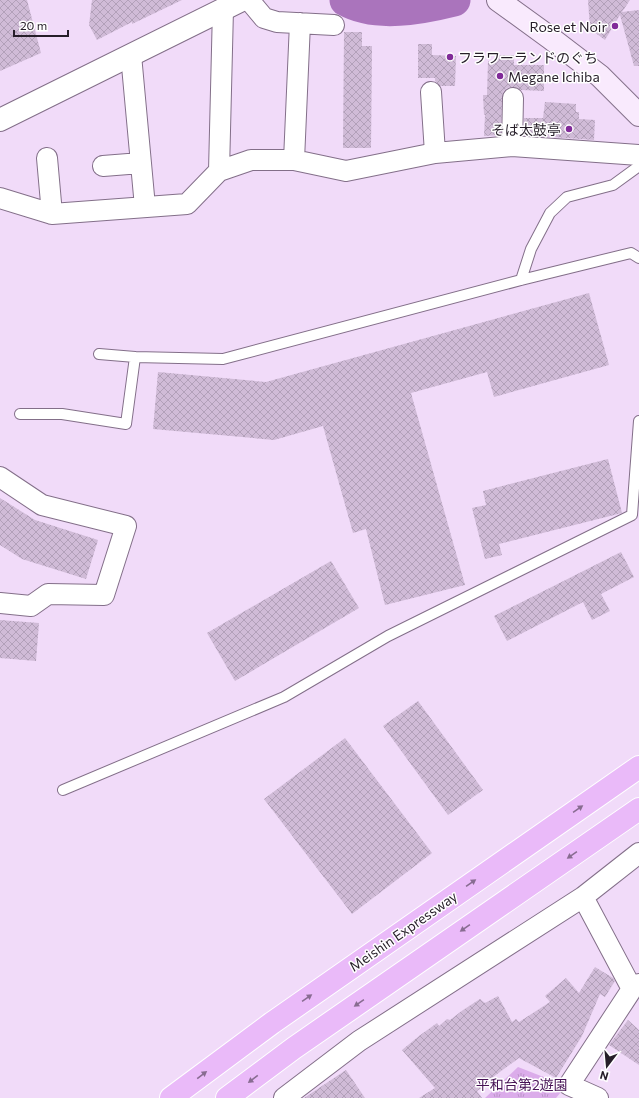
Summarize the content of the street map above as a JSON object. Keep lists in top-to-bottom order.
{
  "streets": {
    "highway": ["Meishin Expressway"]
  },
  "parks": ["平和台第2遊園"],
  "places": [
    "Rose et Noir",
    "フラワーランドのぐち",
    "Megane Ichiba",
    "そば太鼓亭"
  ],
  "scale_bar": "20 m",
  "north": "bottom"
}
